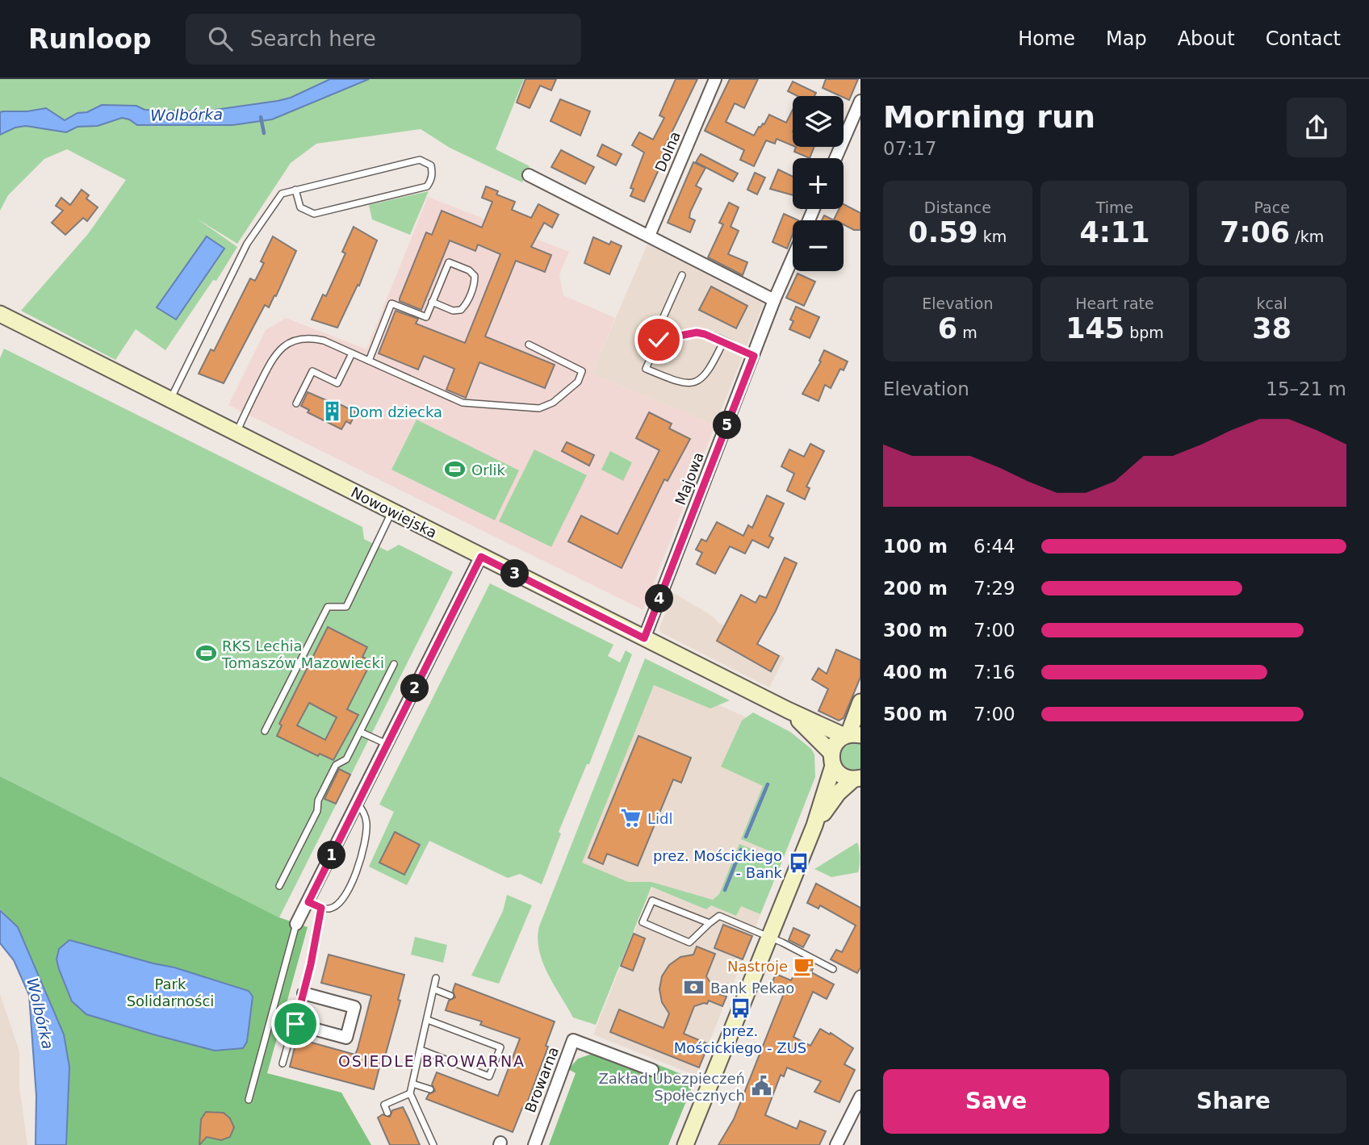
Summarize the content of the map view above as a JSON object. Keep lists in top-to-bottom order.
{
  "streets": {
    "street": [
      "Dolna",
      "Majowa",
      "Nowowiejska",
      "Browarna"
    ]
  },
  "crossings": [
    ["Majowa", "Nowowiejska"]
  ],
  "districts": ["OSIEDLE BROWARNA"],
  "water": ["Wolbórka"],
  "parks": ["Park Solidarności"],
  "places": {
    "building": ["Dom dziecka"],
    "sports": ["Orlik", "RKS Lechia Tomaszów Mazowiecki"],
    "supermarket": ["Lidl"],
    "bus stop": ["prez. Mościckiego - Bank", "prez. Mościckiego - ZUS"],
    "cafe": ["Nastroje"],
    "bank": ["Bank Pekao"],
    "public building": ["Zakład Ubezpieczeń Społecznych"]
  },
  "page": {
    "header": "Runloop",
    "search": "Search here",
    "nav": [
      "Home",
      "Map",
      "About",
      "Contact"
    ],
    "heading": ["Morning run", "07:17"],
    "map_buttons": ["+", "−"],
    "stats": [
      ["Distance", "0.59 km"],
      ["Time", "4:11"],
      ["Pace", "7:06 /km"],
      ["Elevation", "6 m"],
      ["Heart rate", "145 bpm"],
      ["kcal", "38"]
    ],
    "chart": ["Elevation", "15–21 m"],
    "pins": [
      "5",
      "3",
      "4",
      "2",
      "1"
    ],
    "list": [
      {
        "name": "100 m",
        "note": "6:44"
      },
      {
        "name": "200 m",
        "note": "7:29"
      },
      {
        "name": "300 m",
        "note": "7:00"
      },
      {
        "name": "400 m",
        "note": "7:16"
      },
      {
        "name": "500 m",
        "note": "7:00"
      }
    ],
    "buttons": ["Save", "Share"]
  }
}
